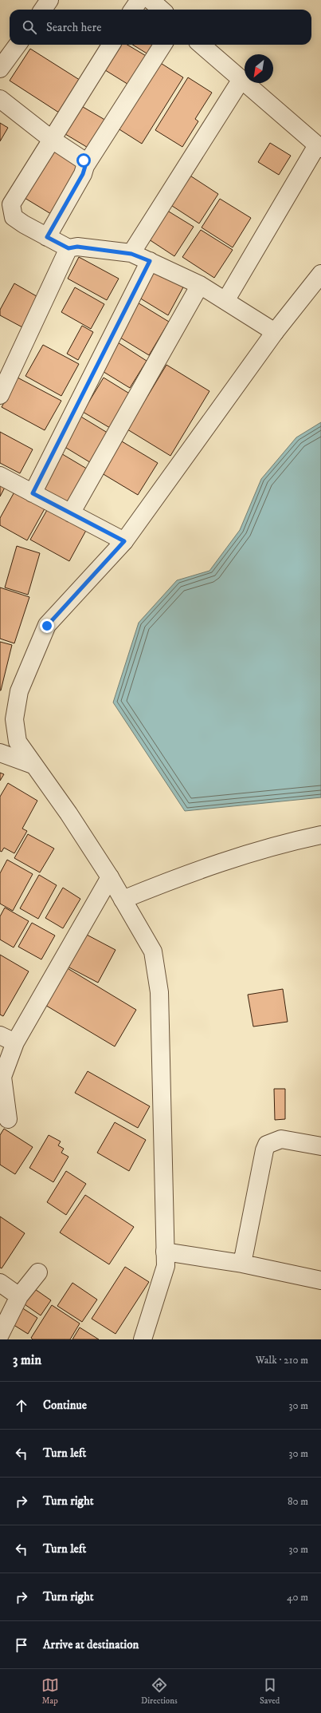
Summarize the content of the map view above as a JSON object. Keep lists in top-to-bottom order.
{
  "north": "bottom left",
  "page": {
    "search": "Search here",
    "heading": ["3 min", "Walk · 210 m"],
    "list": [
      ["Continue", "30 m"],
      ["Turn left", "30 m"],
      ["Turn right", "80 m"],
      ["Turn left", "30 m"],
      ["Turn right", "40 m"],
      "Arrive at destination"
    ],
    "nav": ["Map", "Directions", "Saved"]
  }
}
